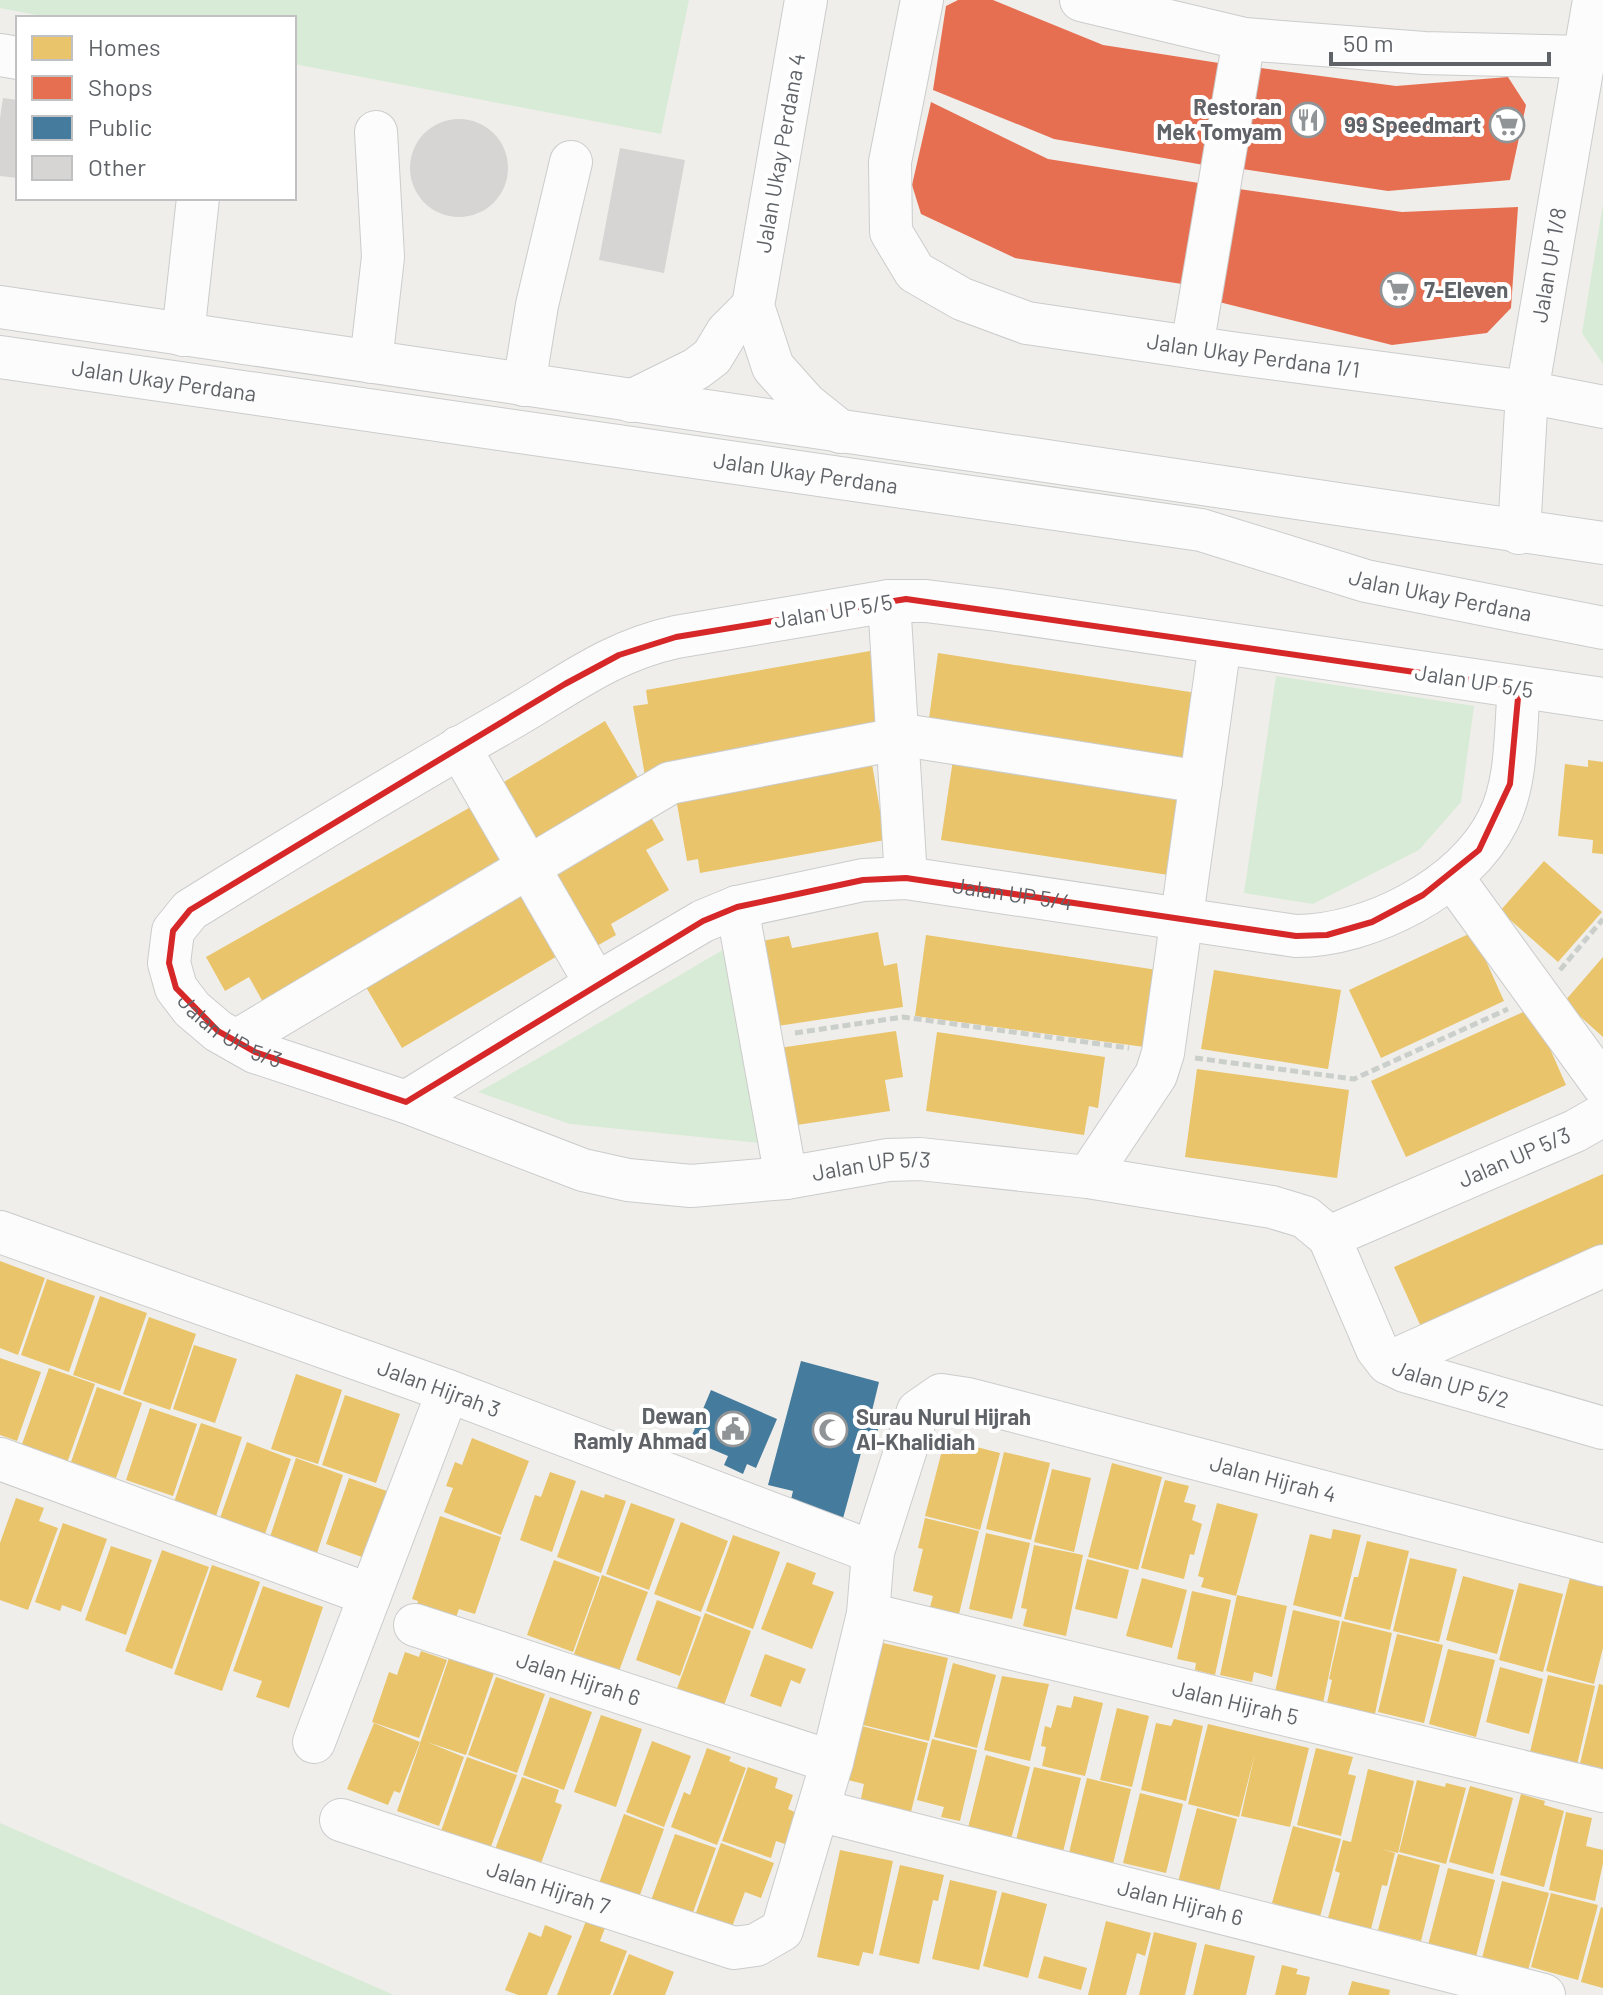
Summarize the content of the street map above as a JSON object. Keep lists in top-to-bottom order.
{
  "streets": {
    "street": [
      "Jalan Ukay Perdana 4",
      "Jalan UP 1/8",
      "Jalan Ukay Perdana 1/1",
      "Jalan Ukay Perdana",
      "Jalan UP 5/5",
      "Jalan UP 5/4",
      "Jalan UP 5/3",
      "Jalan UP 5/2",
      "Jalan Hijrah 3",
      "Jalan Hijrah 4",
      "Jalan Hijrah 6",
      "Jalan Hijrah 5",
      "Jalan Hijrah 7"
    ]
  },
  "crossings": [
    ["Jalan Ukay Perdana 4", "Jalan Ukay Perdana"],
    ["Jalan UP 1/8", "Jalan Ukay Perdana 1/1"],
    ["Jalan UP 1/8", "Jalan Ukay Perdana"],
    ["Jalan UP 5/5", "Jalan UP 5/4"],
    ["Jalan UP 5/5", "Jalan UP 5/3"],
    ["Jalan UP 5/4", "Jalan UP 5/3"],
    ["Jalan UP 5/3", "Jalan UP 5/2"],
    ["Jalan Hijrah 3", "Jalan Hijrah 4"],
    ["Jalan Hijrah 6", "Jalan Hijrah 7"]
  ],
  "places": {
    "restaurant": ["Restoran Mek Tomyam"],
    "supermarket": ["99 Speedmart", "7-Eleven"],
    "public building": ["Dewan Ramly Ahmad"],
    "mosque": ["Surau Nurul Hijrah Al-Khalidiah"]
  },
  "legend": [
    "Homes",
    "Shops",
    "Public",
    "Other"
  ],
  "scale_bar": "50 m"
}
